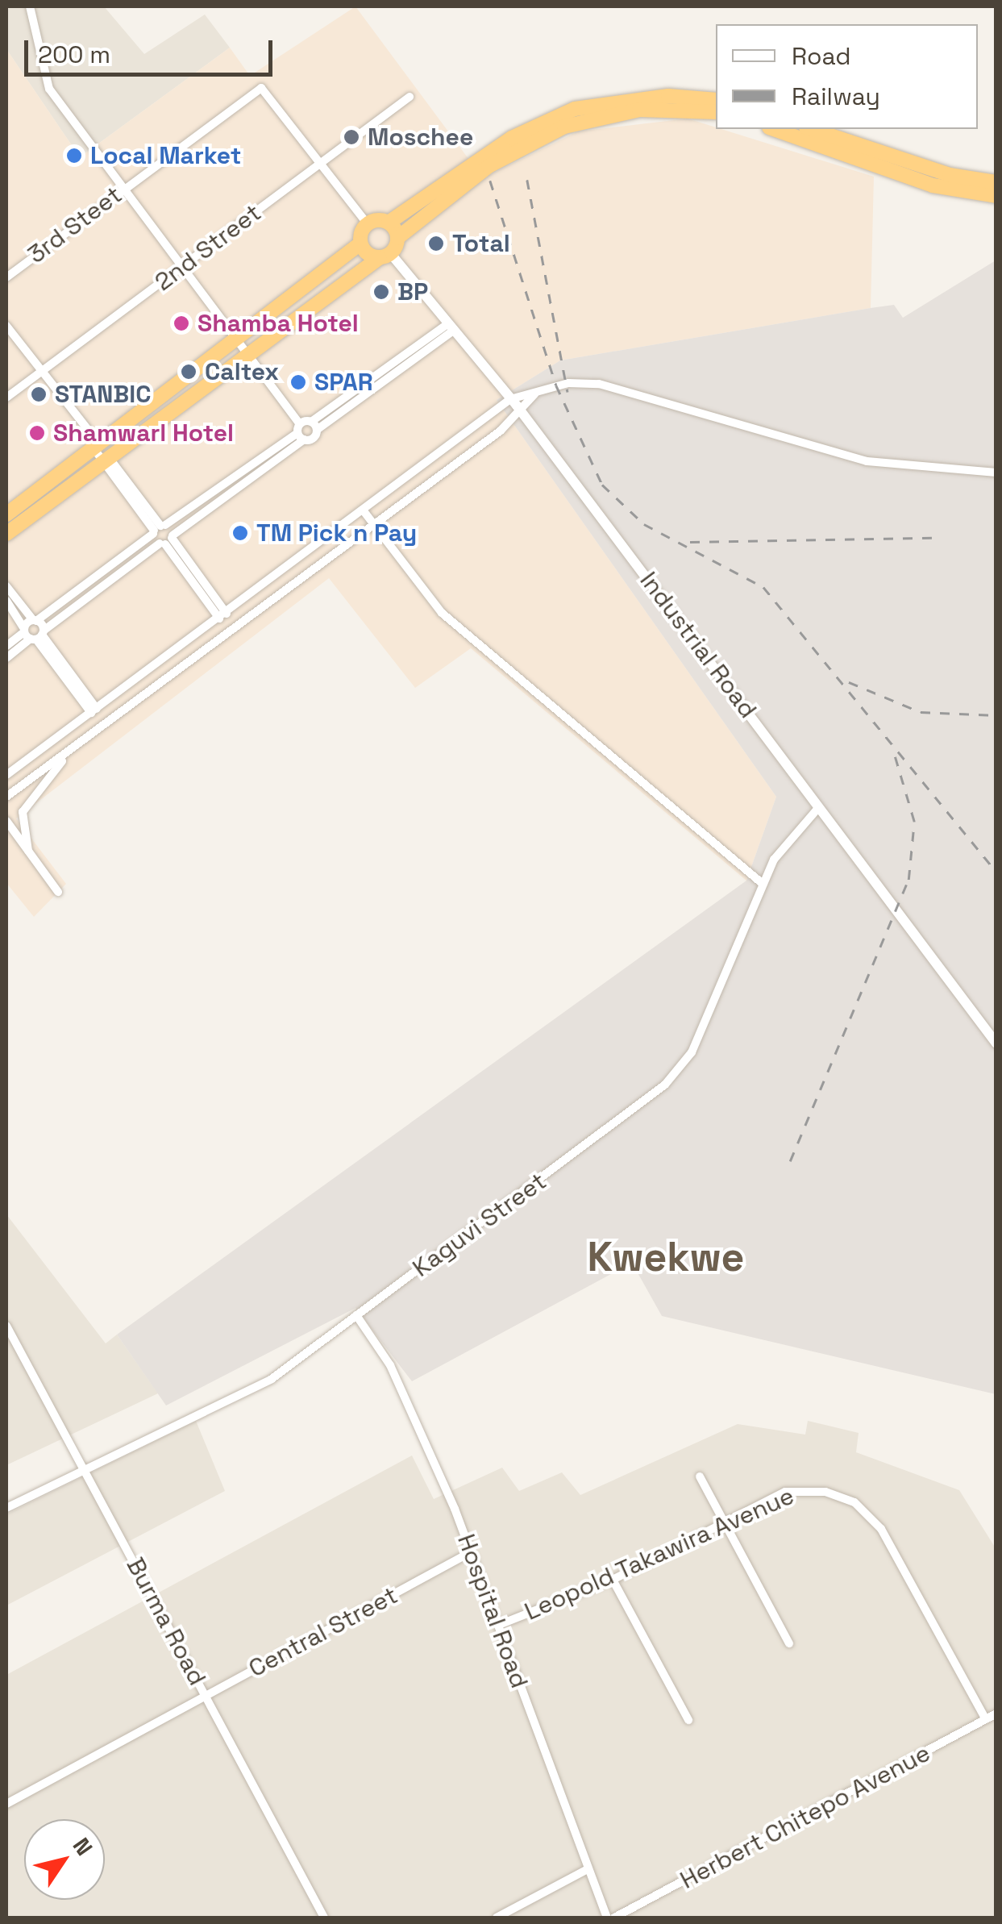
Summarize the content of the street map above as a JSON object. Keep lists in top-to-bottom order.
{
  "streets": {
    "street": [
      "3rd Steet",
      "2nd Street",
      "Industrial Road",
      "Kaguvi Street",
      "Leopold Takawira Avenue",
      "Hospital Road",
      "Burma Road",
      "Central Street",
      "Herbert Chitepo Avenue"
    ]
  },
  "crossings": [
    ["3rd Steet", "2nd Street"],
    ["Industrial Road", "Kaguvi Street"],
    ["Kaguvi Street", "Hospital Road"],
    ["Kaguvi Street", "Burma Road"],
    ["Leopold Takawira Avenue", "Hospital Road"],
    ["Leopold Takawira Avenue", "Herbert Chitepo Avenue"],
    ["Hospital Road", "Central Street"],
    ["Burma Road", "Central Street"]
  ],
  "districts": ["Kwekwe"],
  "places": [
    "Moschee",
    "Local Market",
    "Total",
    "BP",
    "Shamba Hotel",
    "Caltex",
    "SPAR",
    "STANBIC",
    "Shamwarl Hotel",
    "TM Pick n Pay"
  ],
  "legend": ["Road", "Railway"],
  "scale_bar": "200 m",
  "north": "top right"
}
